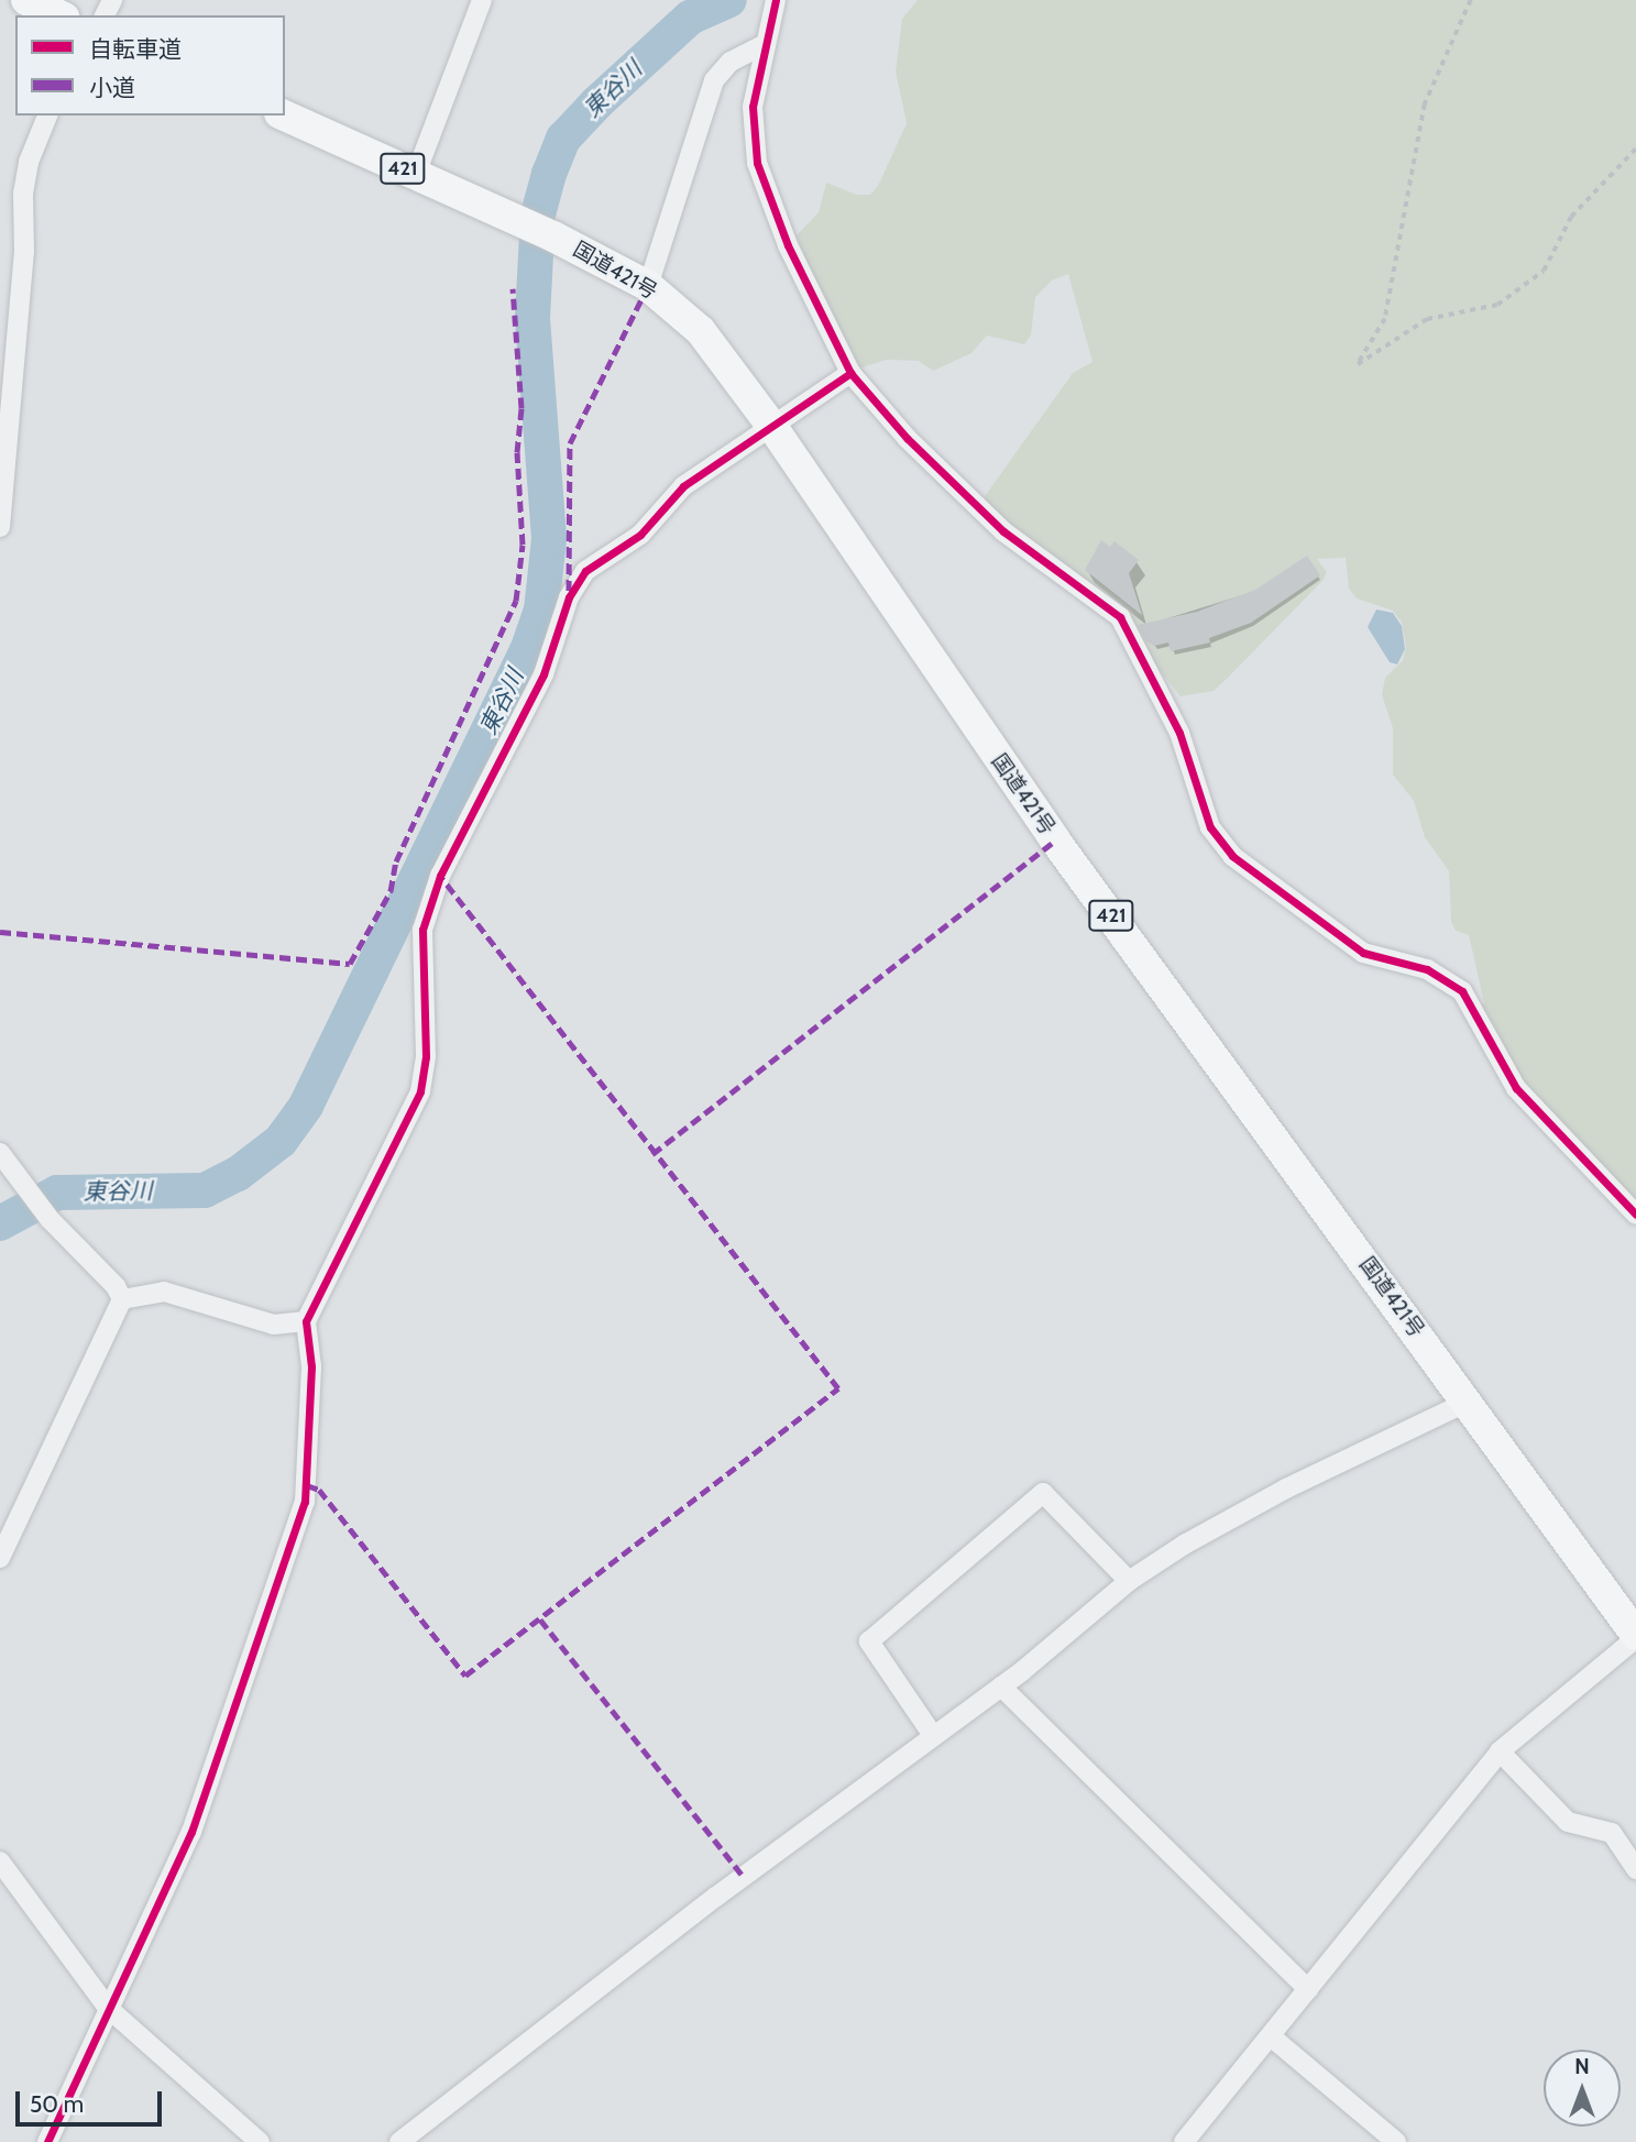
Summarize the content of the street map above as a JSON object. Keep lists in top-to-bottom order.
{
  "streets": {
    "highway": ["421", "国道421号"]
  },
  "water": ["東谷川"],
  "legend": ["自転車道", "小道"],
  "scale_bar": "50 m",
  "north": "top"
}
